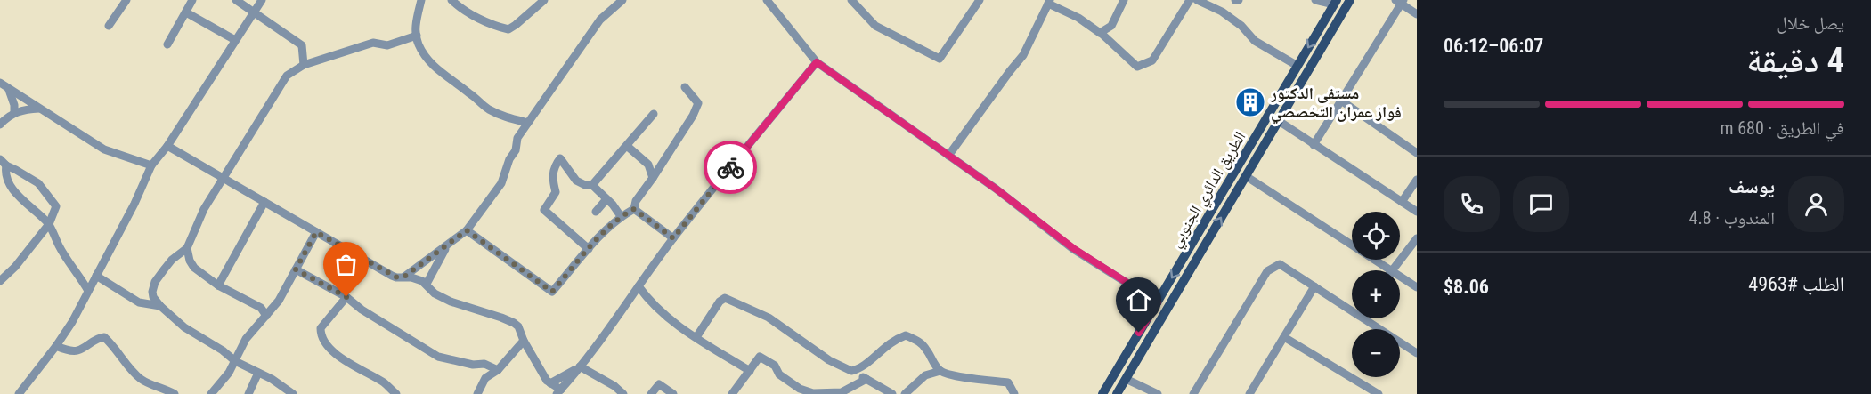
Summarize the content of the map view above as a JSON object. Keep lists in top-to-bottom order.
{
  "streets": {
    "main road": ["الطريق الدائري الجنوبي"]
  },
  "places": {
    "building": ["مستفى الدكتور فواز عمران التخصصي"]
  },
  "page": {
    "heading": ["4 دقيقة", "يصل خلال", "06:07–06:12"],
    "panel": [
      "يوسف",
      "المندوب · 4.8",
      "الطلب #4963",
      "$8.06"
    ],
    "bar": "في الطريق · 680 m",
    "map_buttons": ["+", "−"]
  }
}
